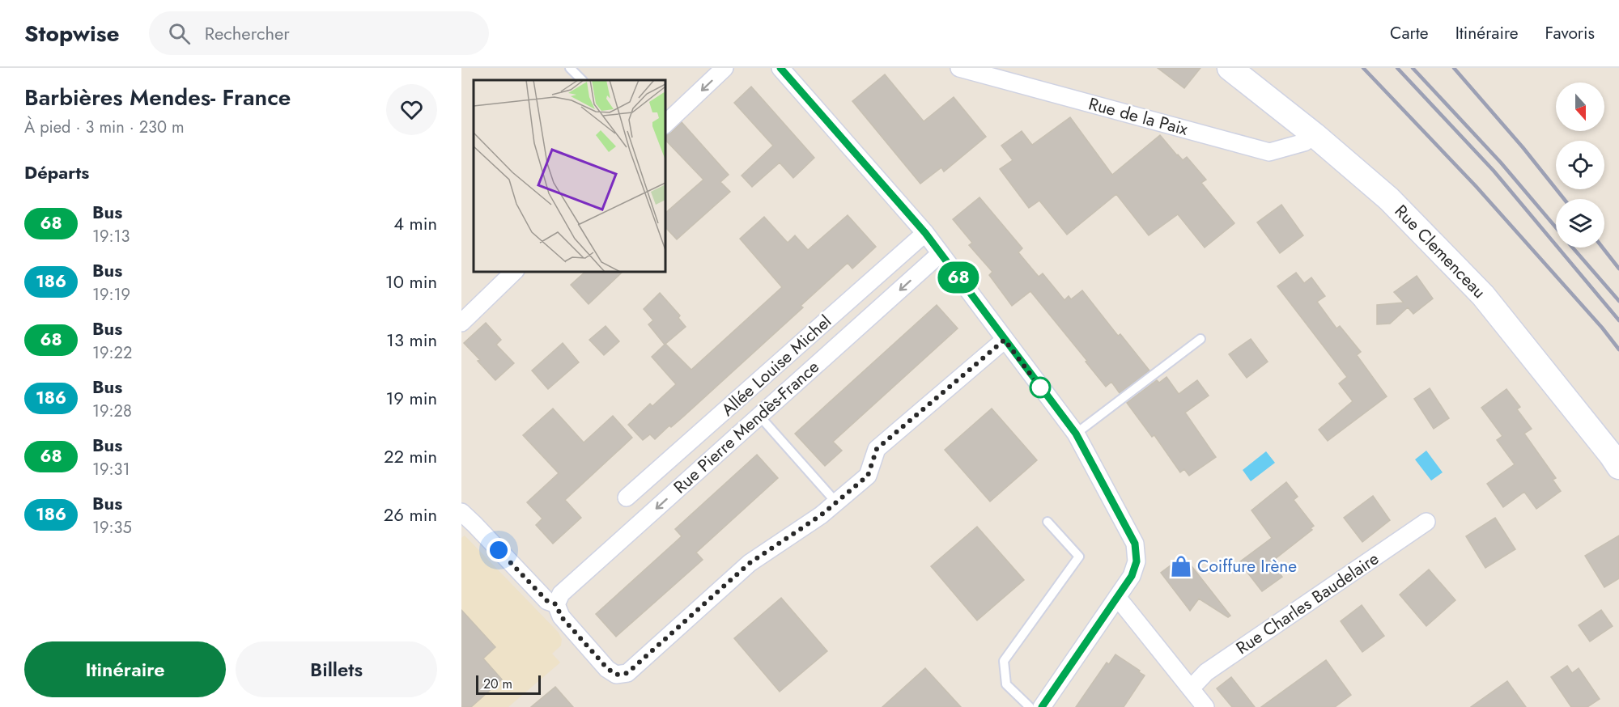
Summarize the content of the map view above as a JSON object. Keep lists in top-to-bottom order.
{
  "streets": {
    "street": [
      "Rue de la Paix",
      "Rue Clemenceau",
      "Allée Louise Michel",
      "Rue Pierre Mendès-France",
      "Rue Charles Baudelaire"
    ]
  },
  "crossings": [
    ["Rue de la Paix", "Rue Clemenceau"]
  ],
  "places": {
    "shop": ["Coiffure Irène"]
  },
  "lines": ["bus line 68"],
  "scale_bar": "20 m",
  "north": "bottom",
  "page": {
    "header": "Stopwise",
    "search": "Rechercher",
    "nav": ["Carte", "Itinéraire", "Favoris"],
    "heading": [
      ["Barbières Mendes- France", "À pied · 3 min · 230 m"],
      "Départs"
    ],
    "on_map": "68",
    "list": [
      {
        "mark": "68",
        "name": "Bus",
        "note": "19:13",
        "value": "4 min"
      },
      {
        "mark": "186",
        "name": "Bus",
        "note": "19:19",
        "value": "10 min"
      },
      {
        "mark": "68",
        "name": "Bus",
        "note": "19:22",
        "value": "13 min"
      },
      {
        "mark": "186",
        "name": "Bus",
        "note": "19:28",
        "value": "19 min"
      },
      {
        "mark": "68",
        "name": "Bus",
        "note": "19:31",
        "value": "22 min"
      },
      {
        "mark": "186",
        "name": "Bus",
        "note": "19:35",
        "value": "26 min"
      }
    ],
    "buttons": ["Itinéraire", "Billets"],
    "scale": "20 m"
  }
}
